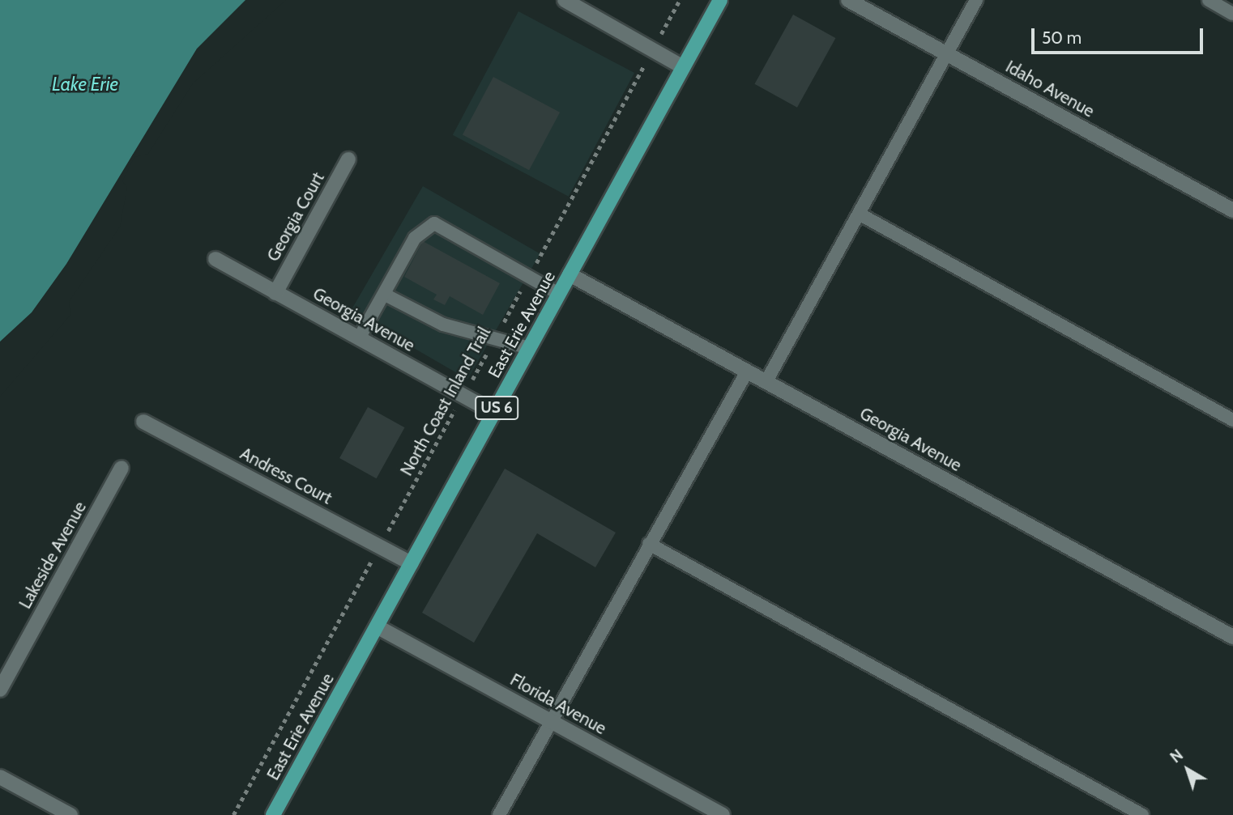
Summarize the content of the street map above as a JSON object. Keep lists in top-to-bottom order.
{
  "streets": {
    "main road": ["East Erie Avenue", "US 6"],
    "street": [
      "Idaho Avenue",
      "Georgia Court",
      "Georgia Avenue",
      "Andress Court",
      "Lakeside Avenue",
      "Florida Avenue"
    ],
    "path": ["North Coast Inland Trail"]
  },
  "crossings": [
    ["Georgia Court", "Georgia Avenue"],
    ["Georgia Avenue", "East Erie Avenue"],
    ["Georgia Avenue", "North Coast Inland Trail"],
    ["East Erie Avenue", "Andress Court"],
    ["East Erie Avenue", "Florida Avenue"],
    ["North Coast Inland Trail", "Andress Court"]
  ],
  "water": ["Lake Erie"],
  "scale_bar": "50 m",
  "north": "top left"
}
